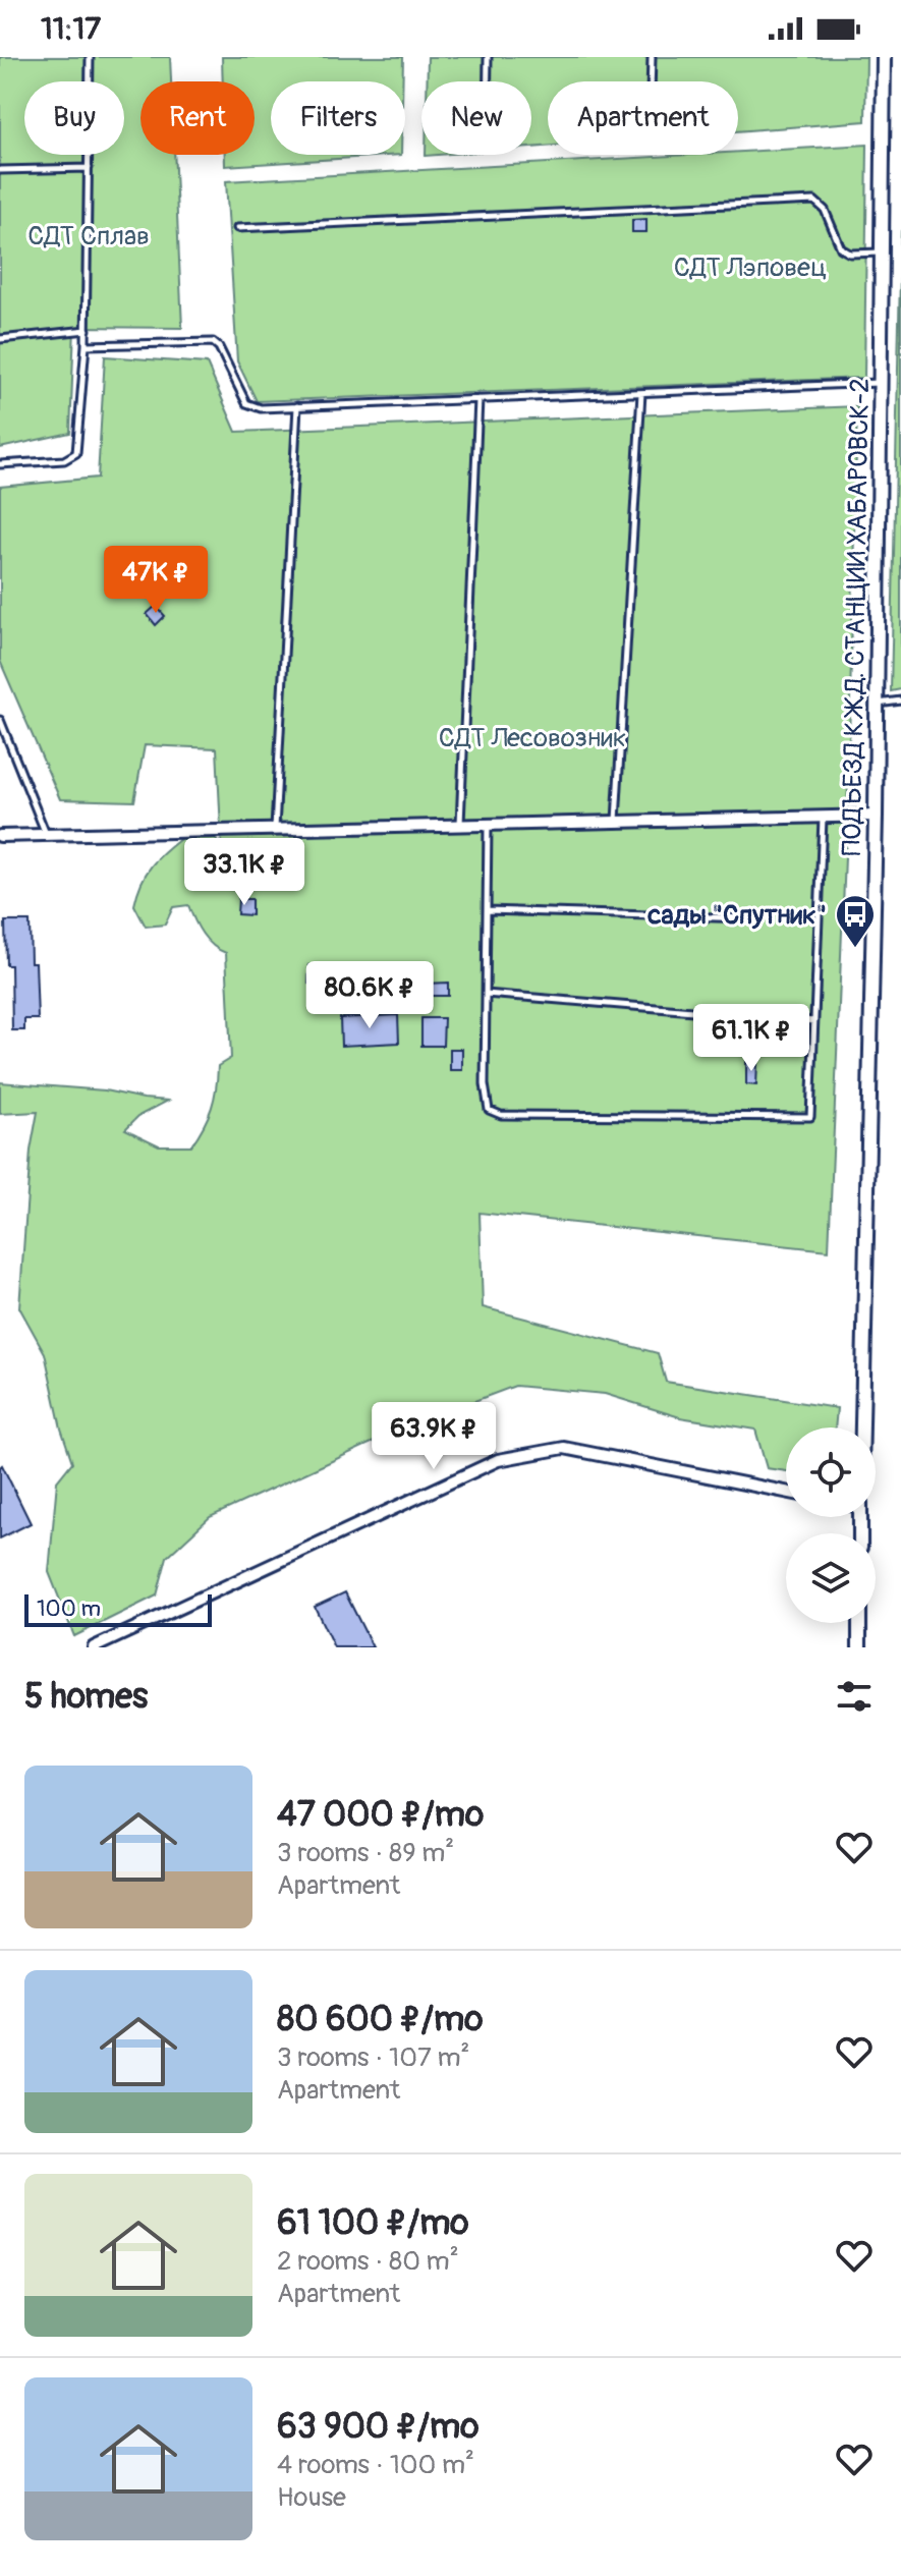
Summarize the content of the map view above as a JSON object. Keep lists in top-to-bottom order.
{
  "streets": {
    "street": ["ПОДЪЕЗД К Ж.Д. СТАНЦИИ ХАБАРОВСК-2"]
  },
  "parks": ["СДТ Сплав", "СДТ Лэповец", "СДТ Лесовозник"],
  "places": {
    "bus stop": ["сады \"Спутник\""]
  },
  "scale_bar": "100 m",
  "page": {
    "status": "11:17",
    "chip": [
      "Buy",
      "Rent",
      "Filters",
      "New",
      "Apartment"
    ],
    "price": [
      "47K ₽",
      "33.1K ₽",
      "80.6K ₽",
      "61.1K ₽",
      "63.9K ₽"
    ],
    "scale": "100 m",
    "heading": "5 homes",
    "list": [
      {
        "name": "47 000 ₽/mo",
        "note": "3 rooms · 89 m² · Apartment"
      },
      {
        "name": "80 600 ₽/mo",
        "note": "3 rooms · 107 m² · Apartment"
      },
      {
        "name": "61 100 ₽/mo",
        "note": "2 rooms · 80 m² · Apartment"
      },
      {
        "name": "63 900 ₽/mo",
        "note": "4 rooms · 100 m² · House"
      }
    ]
  }
}
